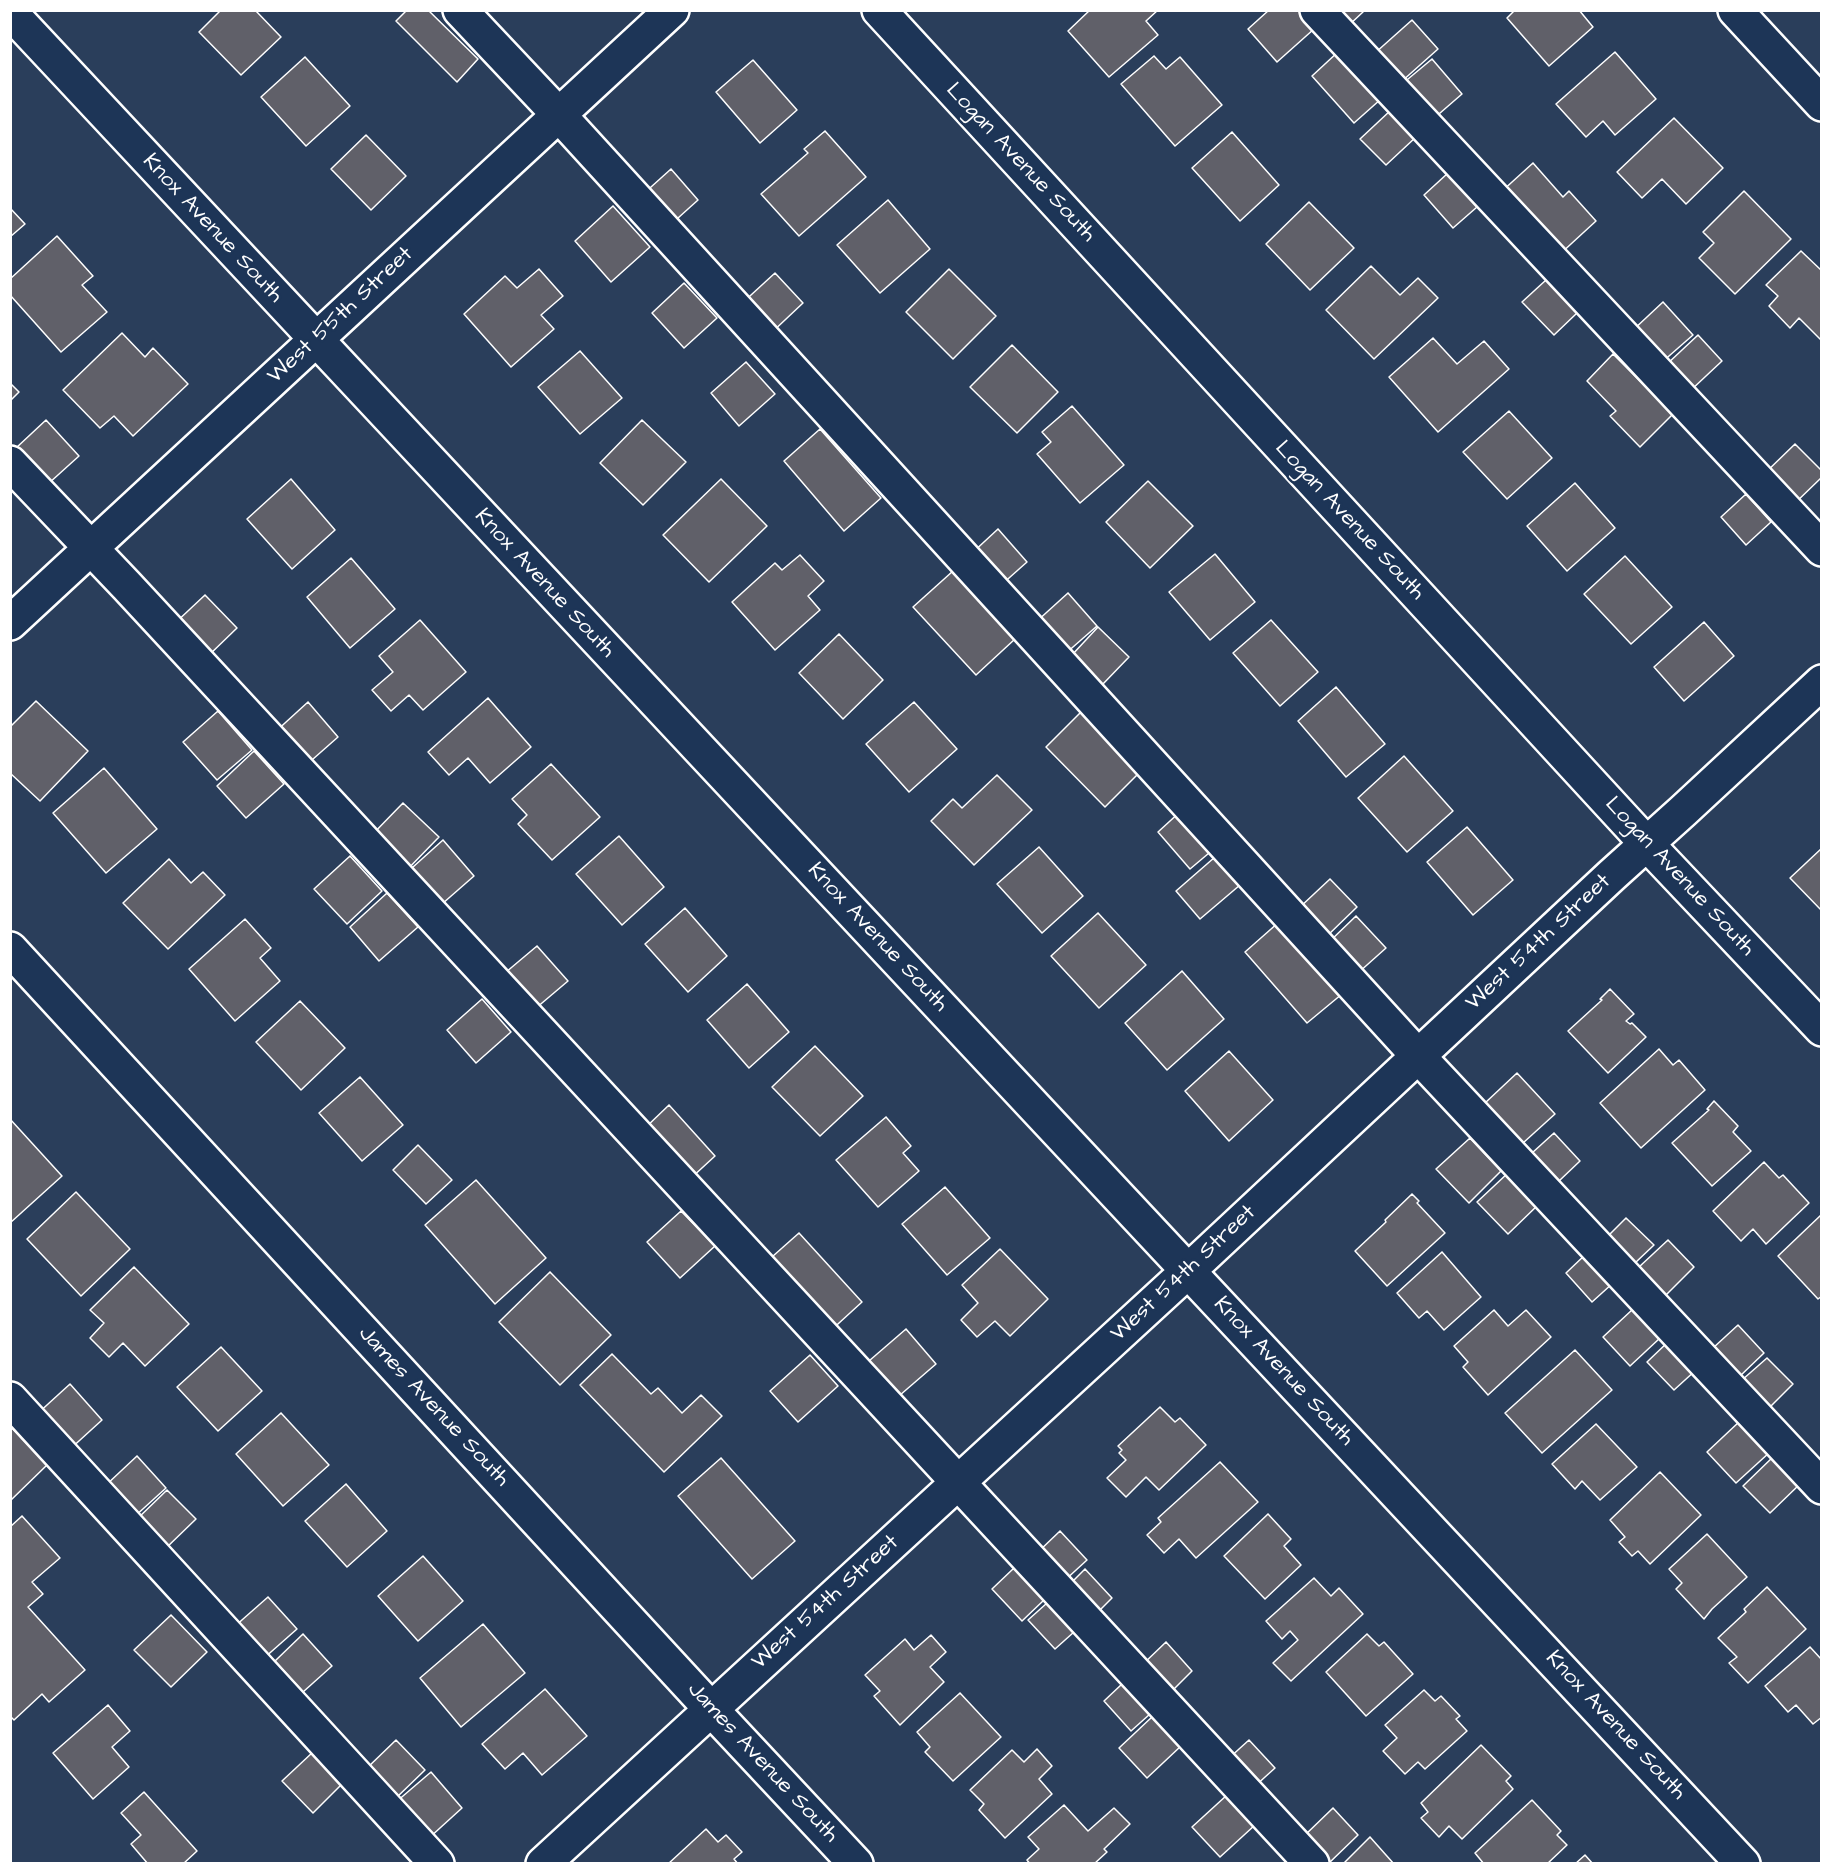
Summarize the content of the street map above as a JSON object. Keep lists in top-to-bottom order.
{
  "streets": {
    "street": [
      "Logan Avenue South",
      "Knox Avenue South",
      "West 55th Street",
      "West 54th Street",
      "James Avenue South"
    ]
  },
  "crossings": [
    ["Logan Avenue South", "West 54th Street"],
    ["Knox Avenue South", "West 55th Street"],
    ["Knox Avenue South", "West 54th Street"],
    ["West 54th Street", "James Avenue South"]
  ]
}
